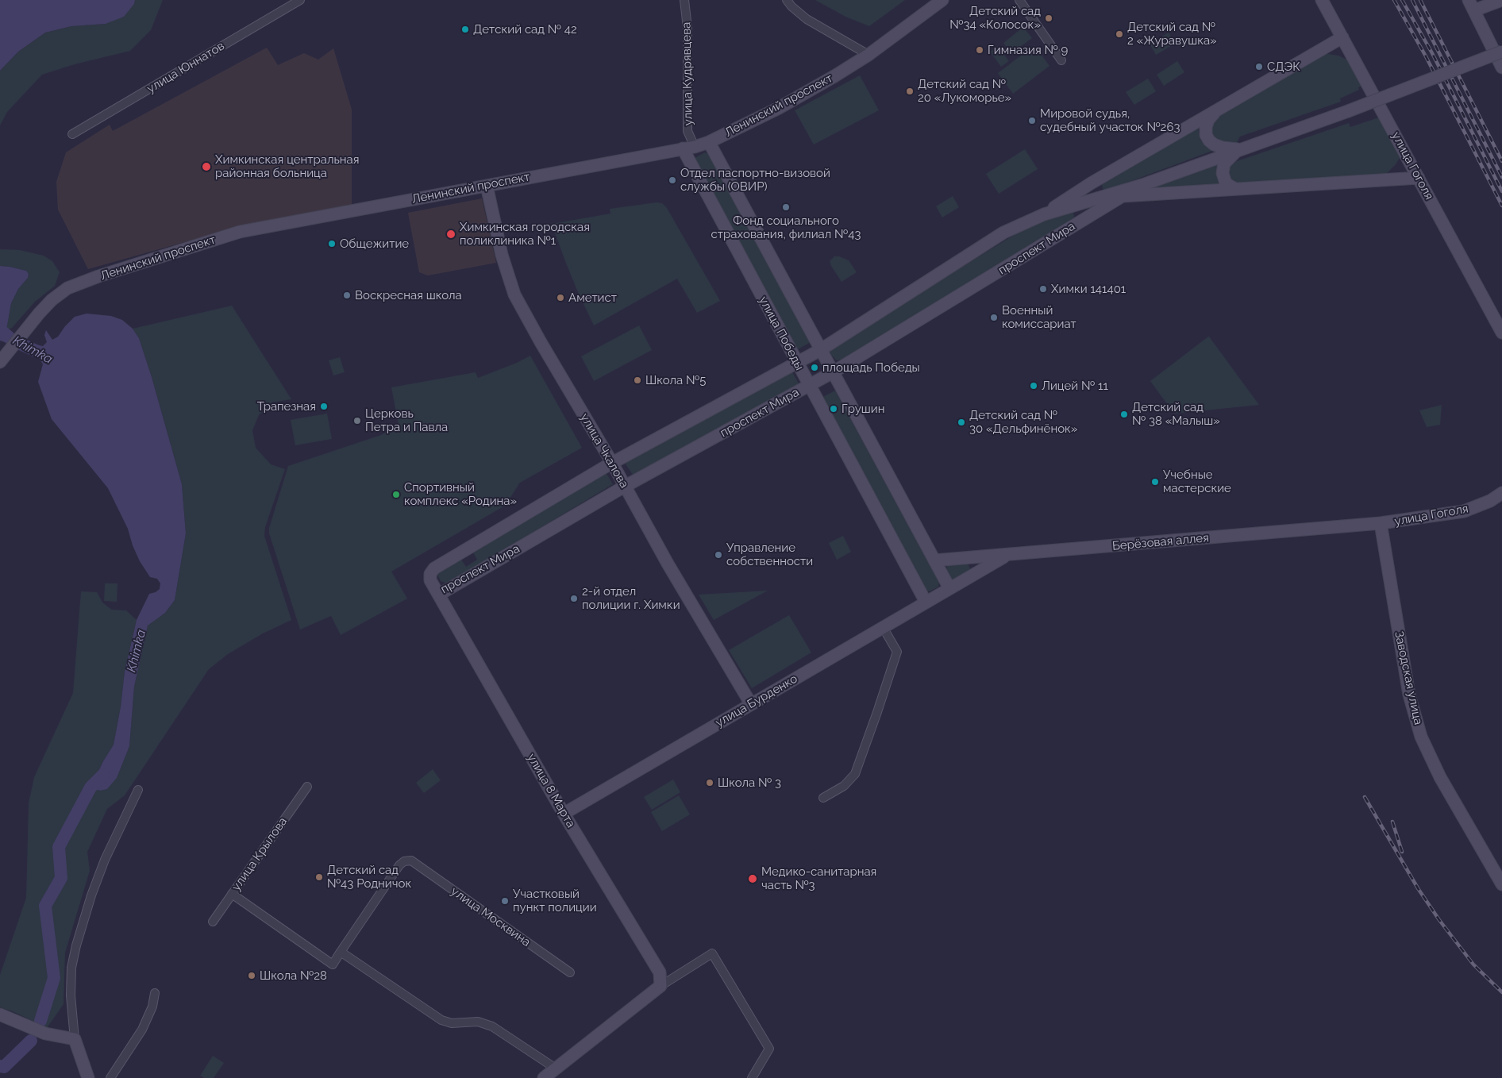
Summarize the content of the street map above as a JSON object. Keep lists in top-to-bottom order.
{
  "streets": {
    "street": [
      "улица Юннатов",
      "улица Кудрявцева",
      "Ленинский проспект",
      "улица Гоголя",
      "проспект Мира",
      "улица Победы",
      "улица Чкалова",
      "Берёзовая аллея",
      "Заводская улица",
      "улица Бурденко",
      "улица 8 Марта",
      "улица Крылова",
      "улица Москвина"
    ]
  },
  "crossings": [
    ["улица Кудрявцева", "Ленинский проспект"],
    ["улица Кудрявцева", "улица Победы"],
    ["Ленинский проспект", "улица Победы"],
    ["Ленинский проспект", "улица Чкалова"],
    ["улица Гоголя", "Берёзовая аллея"],
    ["улица Гоголя", "Заводская улица"],
    ["проспект Мира", "улица Победы"],
    ["проспект Мира", "улица Чкалова"],
    ["проспект Мира", "улица 8 Марта"],
    ["улица Победы", "улица Бурденко"],
    ["улица Чкалова", "улица Бурденко"],
    ["Берёзовая аллея", "Заводская улица"],
    ["Берёзовая аллея", "улица Бурденко"],
    ["улица Бурденко", "улица 8 Марта"]
  ],
  "water": ["Khimka"],
  "places": [
    "Детский сад №34 «Колосок»",
    "Детский сад № 42",
    "Детский сад № 2 «Журавушка»",
    "Гимназия № 9",
    "СДЭК",
    "Детский сад № 20 «Лукоморье»",
    "Мировой судья, судебный участок №263",
    "Химкинская центральная районная больница",
    "Отдел паспортно-визовой службы (ОВИР)",
    "Фонд социального страхования, филиал №43",
    "Химкинская городская поликлиника №1",
    "Общежитие",
    "Химки 141401",
    "Воскресная школа",
    "Аметист",
    "Военный комиссариат",
    "площадь Победы",
    "Школа №5",
    "Лицей № 11",
    "Трапезная",
    "Грушин",
    "Детский сад № 38 «Малыш»",
    "Церковь Петра и Павла",
    "Детский сад № 30 «Дельфинёнок»",
    "Учебные мастерские",
    "Спортивный комплекс «Родина»",
    "Управление собственности",
    "2-й отдел полиции г. Химки",
    "Школа № 3",
    "Детский сад №43 Родничок",
    "Медико-санитарная часть №3",
    "Участковый пункт полиции",
    "Школа №28"
  ]
}
